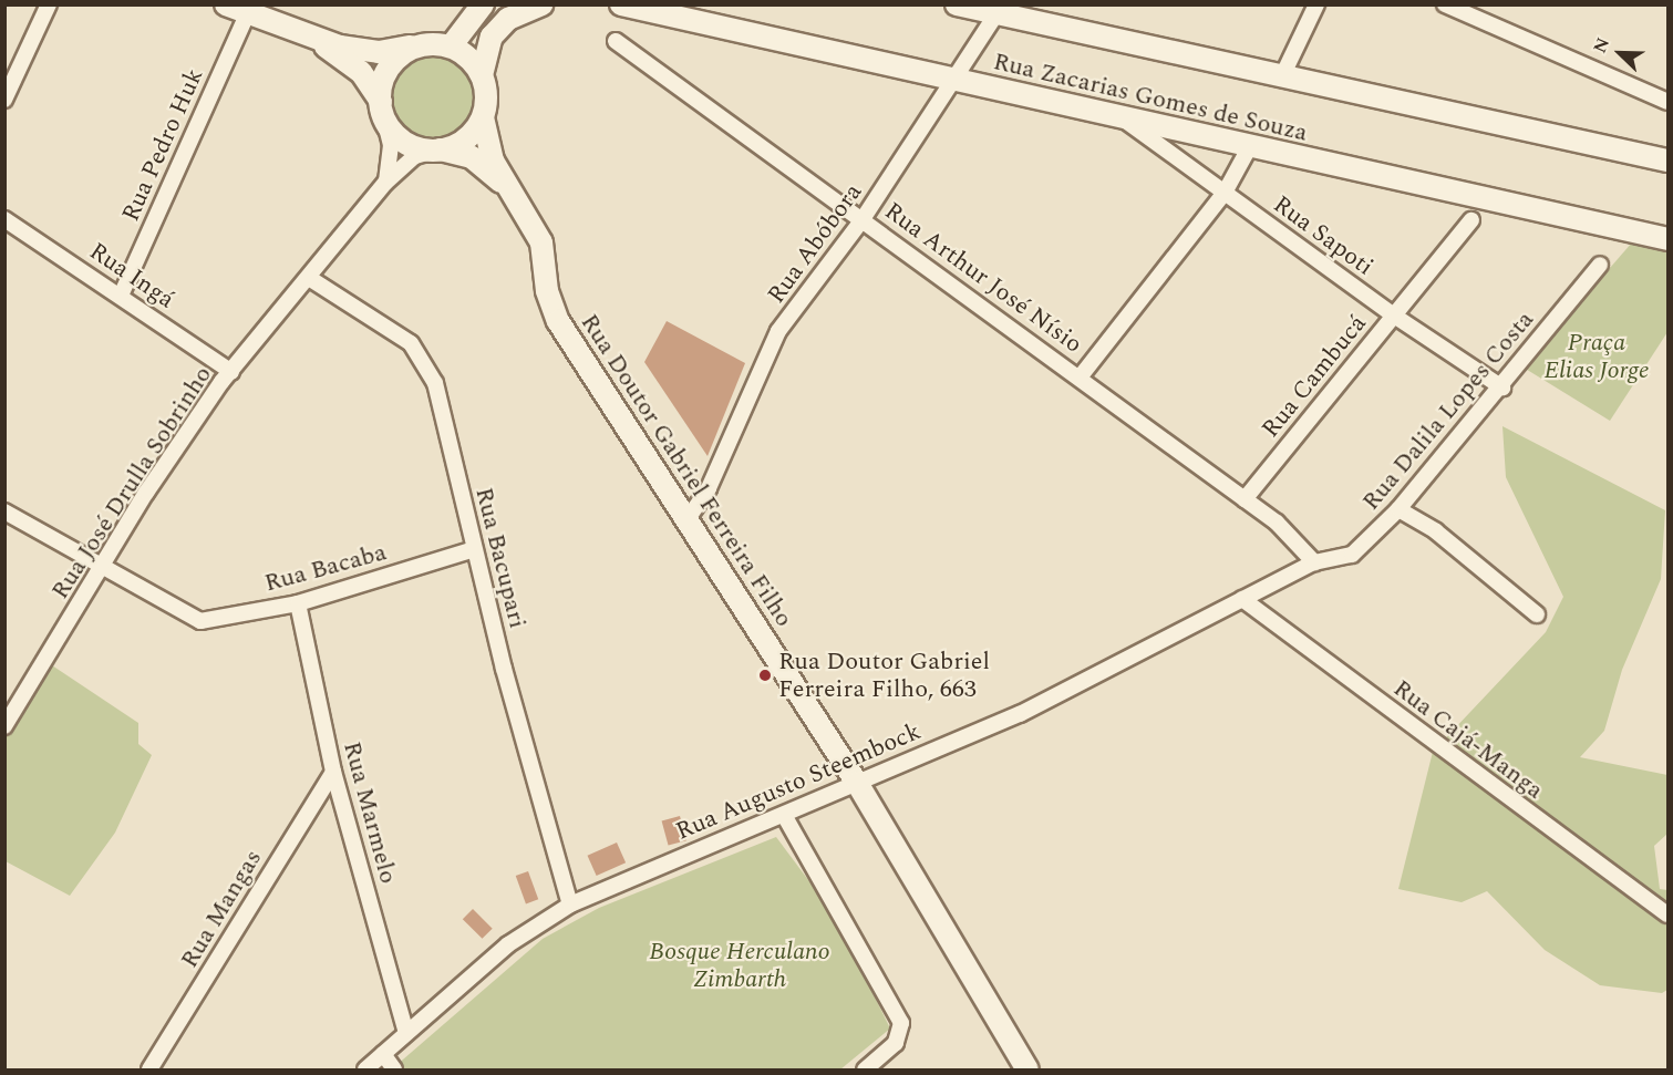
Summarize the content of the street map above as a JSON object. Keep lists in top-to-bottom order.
{
  "streets": {
    "main road": ["Rua Zacarias Gomes de Souza", "Rua Doutor Gabriel Ferreira Filho"],
    "street": [
      "Rua Pedro Huk",
      "Rua Sapoti",
      "Rua Abóbora",
      "Rua Ingá",
      "Rua Arthur José Nísio",
      "Rua Cambucá",
      "Rua Dalila Lopes Costa",
      "Rua José Drulla Sobrinho",
      "Rua Bacupari",
      "Rua Bacaba",
      "Rua Cajá-Manga",
      "Rua Augusto Steembock",
      "Rua Marmelo",
      "Rua Mangas"
    ]
  },
  "crossings": [
    ["Rua Zacarias Gomes de Souza", "Rua Sapoti"],
    ["Rua Zacarias Gomes de Souza", "Rua Abóbora"],
    ["Rua Pedro Huk", "Rua Ingá"],
    ["Rua Sapoti", "Rua Cambucá"],
    ["Rua Sapoti", "Rua Dalila Lopes Costa"],
    ["Rua Abóbora", "Rua Arthur José Nísio"],
    ["Rua Abóbora", "Rua Doutor Gabriel Ferreira Filho"],
    ["Rua Ingá", "Rua José Drulla Sobrinho"],
    ["Rua Arthur José Nísio", "Rua Cambucá"],
    ["Rua Arthur José Nísio", "Rua Dalila Lopes Costa"],
    ["Rua Arthur José Nísio", "Rua Augusto Steembock"],
    ["Rua Dalila Lopes Costa", "Rua Augusto Steembock"],
    ["Rua Doutor Gabriel Ferreira Filho", "Rua José Drulla Sobrinho"],
    ["Rua Doutor Gabriel Ferreira Filho", "Rua Augusto Steembock"],
    ["Rua José Drulla Sobrinho", "Rua Bacupari"],
    ["Rua José Drulla Sobrinho", "Rua Bacaba"],
    ["Rua Bacupari", "Rua Bacaba"],
    ["Rua Bacupari", "Rua Augusto Steembock"],
    ["Rua Bacaba", "Rua Marmelo"],
    ["Rua Cajá-Manga", "Rua Augusto Steembock"],
    ["Rua Augusto Steembock", "Rua Marmelo"],
    ["Rua Marmelo", "Rua Mangas"]
  ],
  "parks": ["Praça Elias Jorge", "Bosque Herculano Zimbarth"],
  "places": ["Rua Doutor Gabriel Ferreira Filho, 663"],
  "north": "top left"
}
